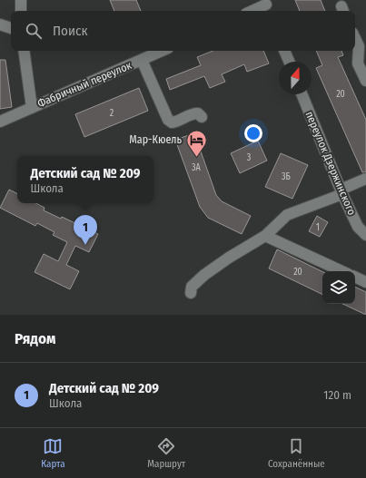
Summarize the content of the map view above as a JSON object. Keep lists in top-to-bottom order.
{
  "streets": {
    "street": ["Фабричный переулок", "переулок Дзержинского"]
  },
  "places": {
    "hotel": ["Мар-Кюель"]
  },
  "house_numbers": [
    "20",
    "2",
    "3",
    "3А",
    "3Б",
    "1",
    "20"
  ],
  "north": "top",
  "page": {
    "search": "Поиск",
    "popup": ["Детский сад № 209", "Школа"],
    "pins": "1",
    "heading": "Рядом",
    "list": [
      {
        "mark": "1",
        "name": "Детский сад № 209",
        "note": "Школа",
        "value": "120 m"
      }
    ],
    "nav": ["Карта", "Маршрут", "Сохранённые"]
  }
}
